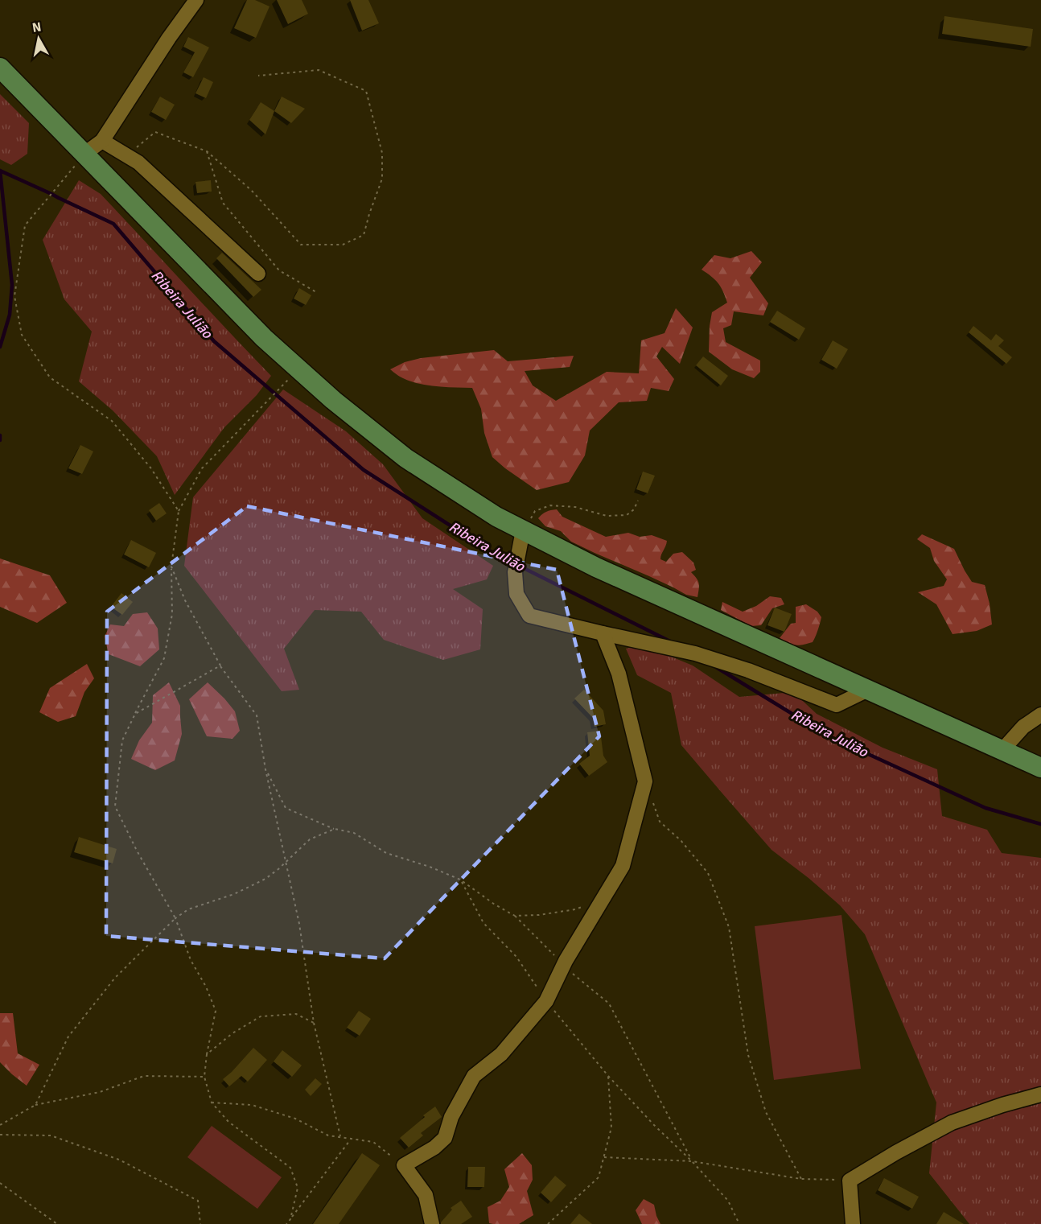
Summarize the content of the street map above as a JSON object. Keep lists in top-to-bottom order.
{
  "water": ["Ribeira Julião"],
  "north": "top"
}
